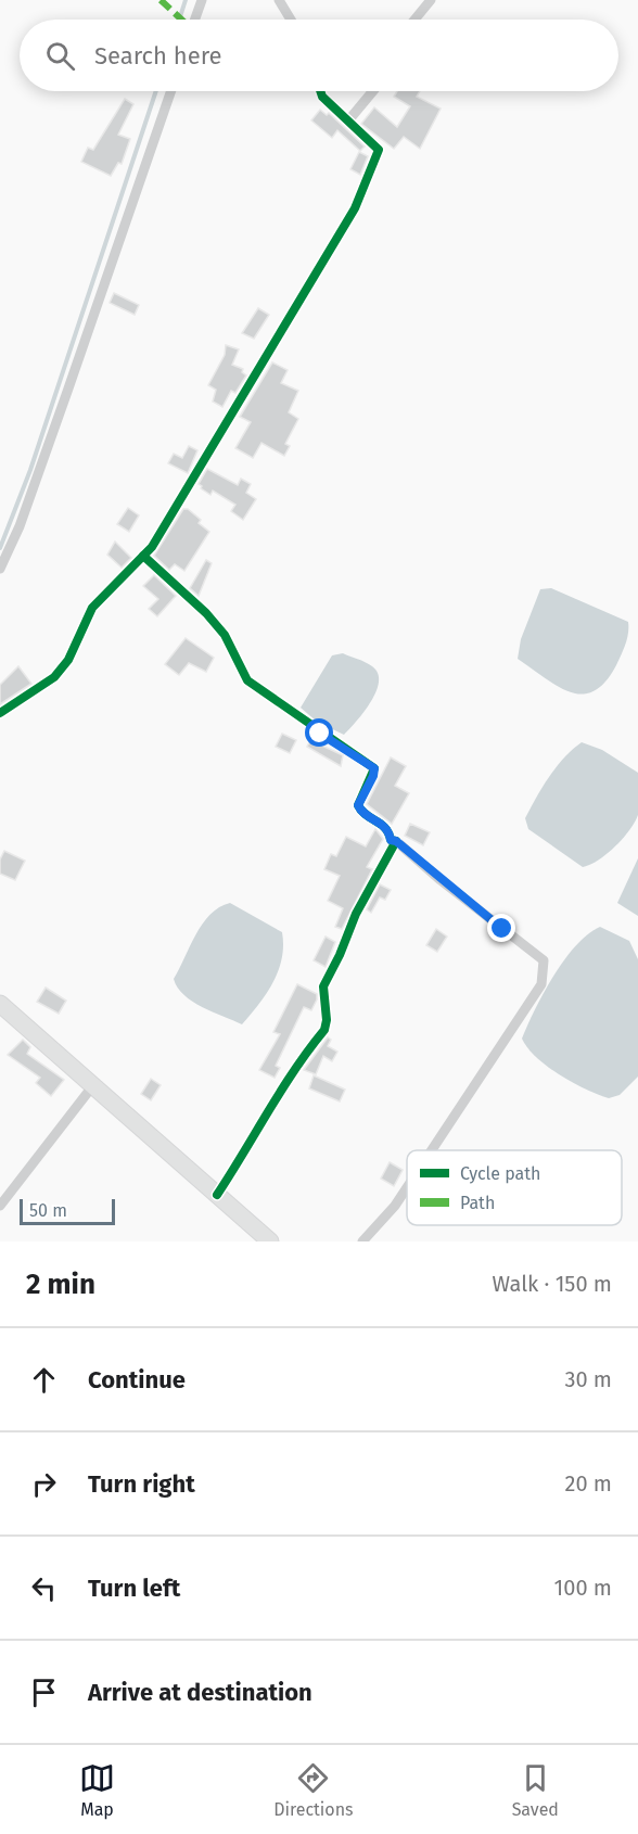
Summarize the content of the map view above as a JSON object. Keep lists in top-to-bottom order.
{
  "legend": ["Cycle path", "Path"],
  "scale_bar": "50 m",
  "page": {
    "search": "Search here",
    "scale": "50 m",
    "heading": ["2 min", "Walk · 150 m"],
    "list": [
      ["Continue", "30 m"],
      ["Turn right", "20 m"],
      ["Turn left", "100 m"],
      "Arrive at destination"
    ],
    "nav": ["Map", "Directions", "Saved"]
  }
}
